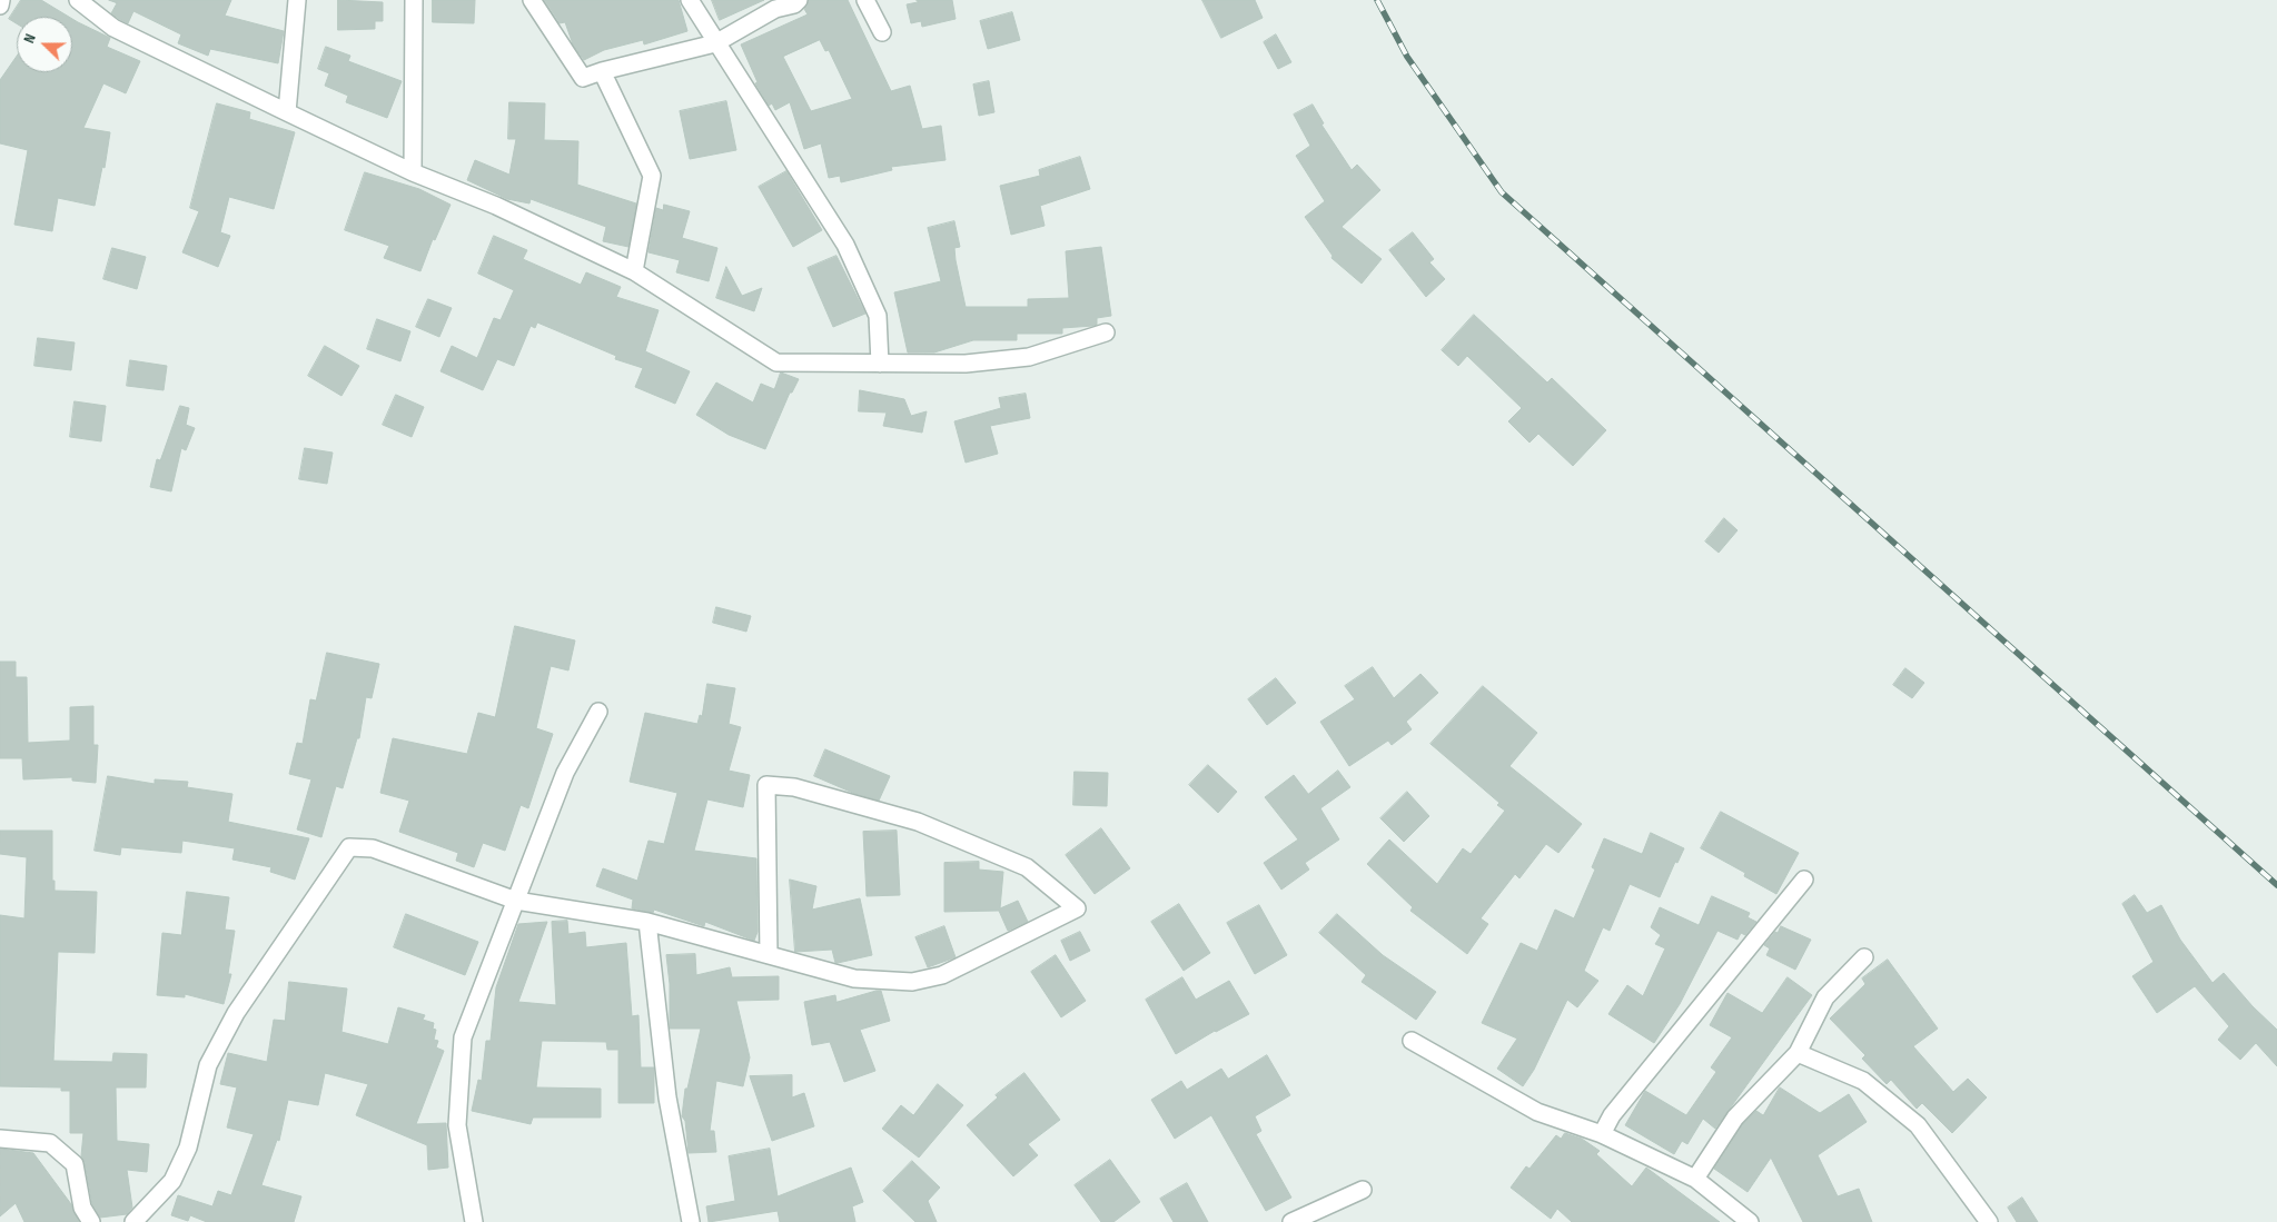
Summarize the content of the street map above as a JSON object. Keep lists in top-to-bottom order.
{
  "north": "left"
}
